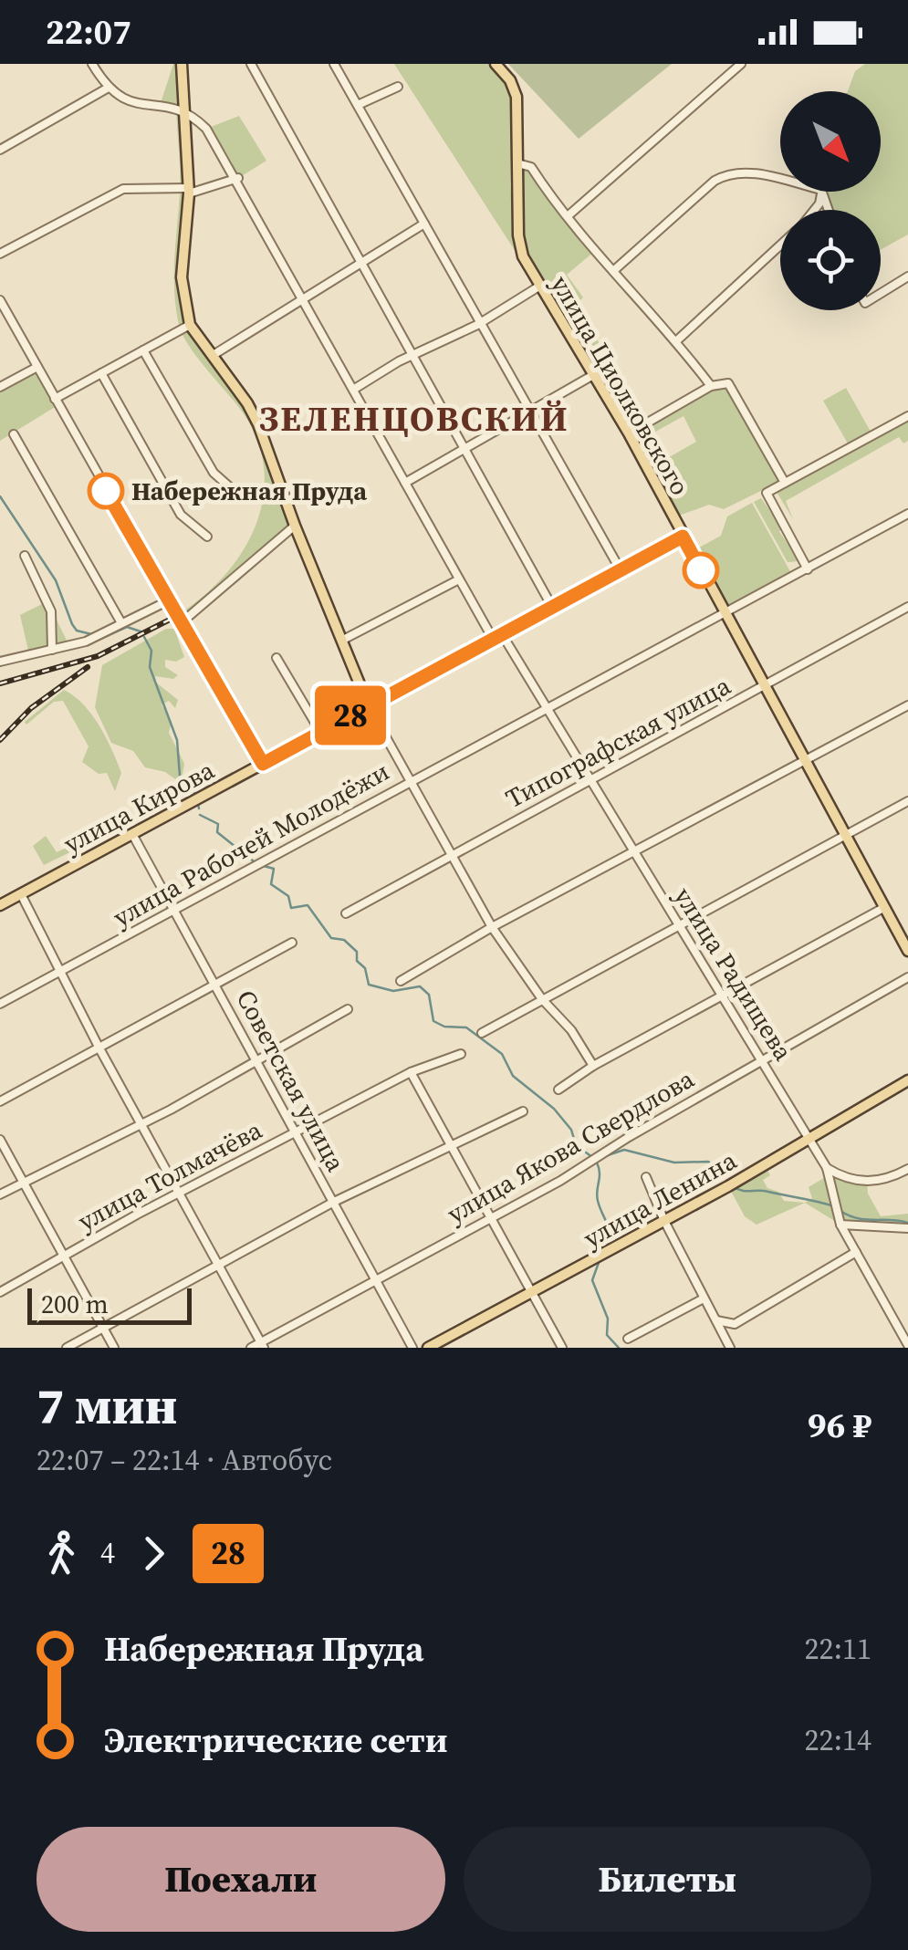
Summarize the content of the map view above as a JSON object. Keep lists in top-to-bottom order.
{
  "streets": {
    "main road": ["улица Циолковского", "улица Кирова", "улица Ленина"],
    "street": [
      "Типографская улица",
      "улица Рабочей Молодёжи",
      "улица Радищева",
      "Советская улица",
      "улица Якова Свердлова",
      "улица Толмачёва"
    ]
  },
  "crossings": [
    ["улица Циолковского", "Типографская улица"],
    ["улица Циолковского", "улица Кирова"],
    ["улица Циолковского", "улица Рабочей Молодёжи"],
    ["Типографская улица", "улица Радищева"],
    ["улица Кирова", "улица Радищева"],
    ["улица Кирова", "Советская улица"],
    ["улица Рабочей Молодёжи", "улица Радищева"],
    ["улица Рабочей Молодёжи", "Советская улица"],
    ["улица Радищева", "улица Якова Свердлова"],
    ["улица Радищева", "улица Ленина"],
    ["Советская улица", "улица Якова Свердлова"],
    ["Советская улица", "улица Толмачёва"]
  ],
  "districts": ["ЗЕЛЕНЦОВСКИЙ"],
  "places": ["Набережная Пруда"],
  "lines": ["bus line 28"],
  "scale_bar": "200 m",
  "north": "bottom right",
  "page": {
    "status": "22:07",
    "on_map": "28",
    "scale": "200 m",
    "heading": ["7 мин", "22:07 – 22:14 · Автобус", "96 ₽"],
    "legs": ["4", "28"],
    "list": [
      {
        "name": "Набережная Пруда",
        "value": "22:11"
      },
      {
        "name": "Электрические сети",
        "value": "22:14"
      }
    ],
    "buttons": ["Поехали", "Билеты"]
  }
}
